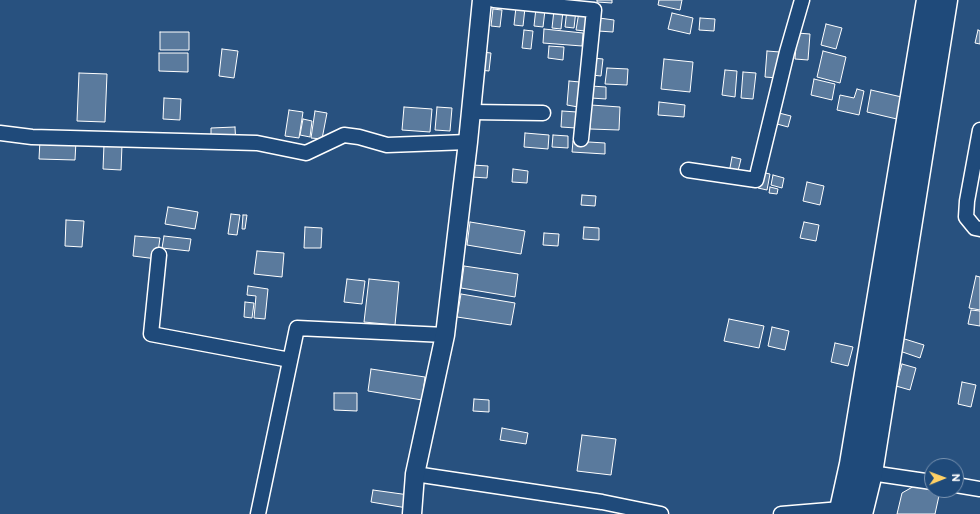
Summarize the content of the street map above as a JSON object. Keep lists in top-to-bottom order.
{
  "north": "right"
}
